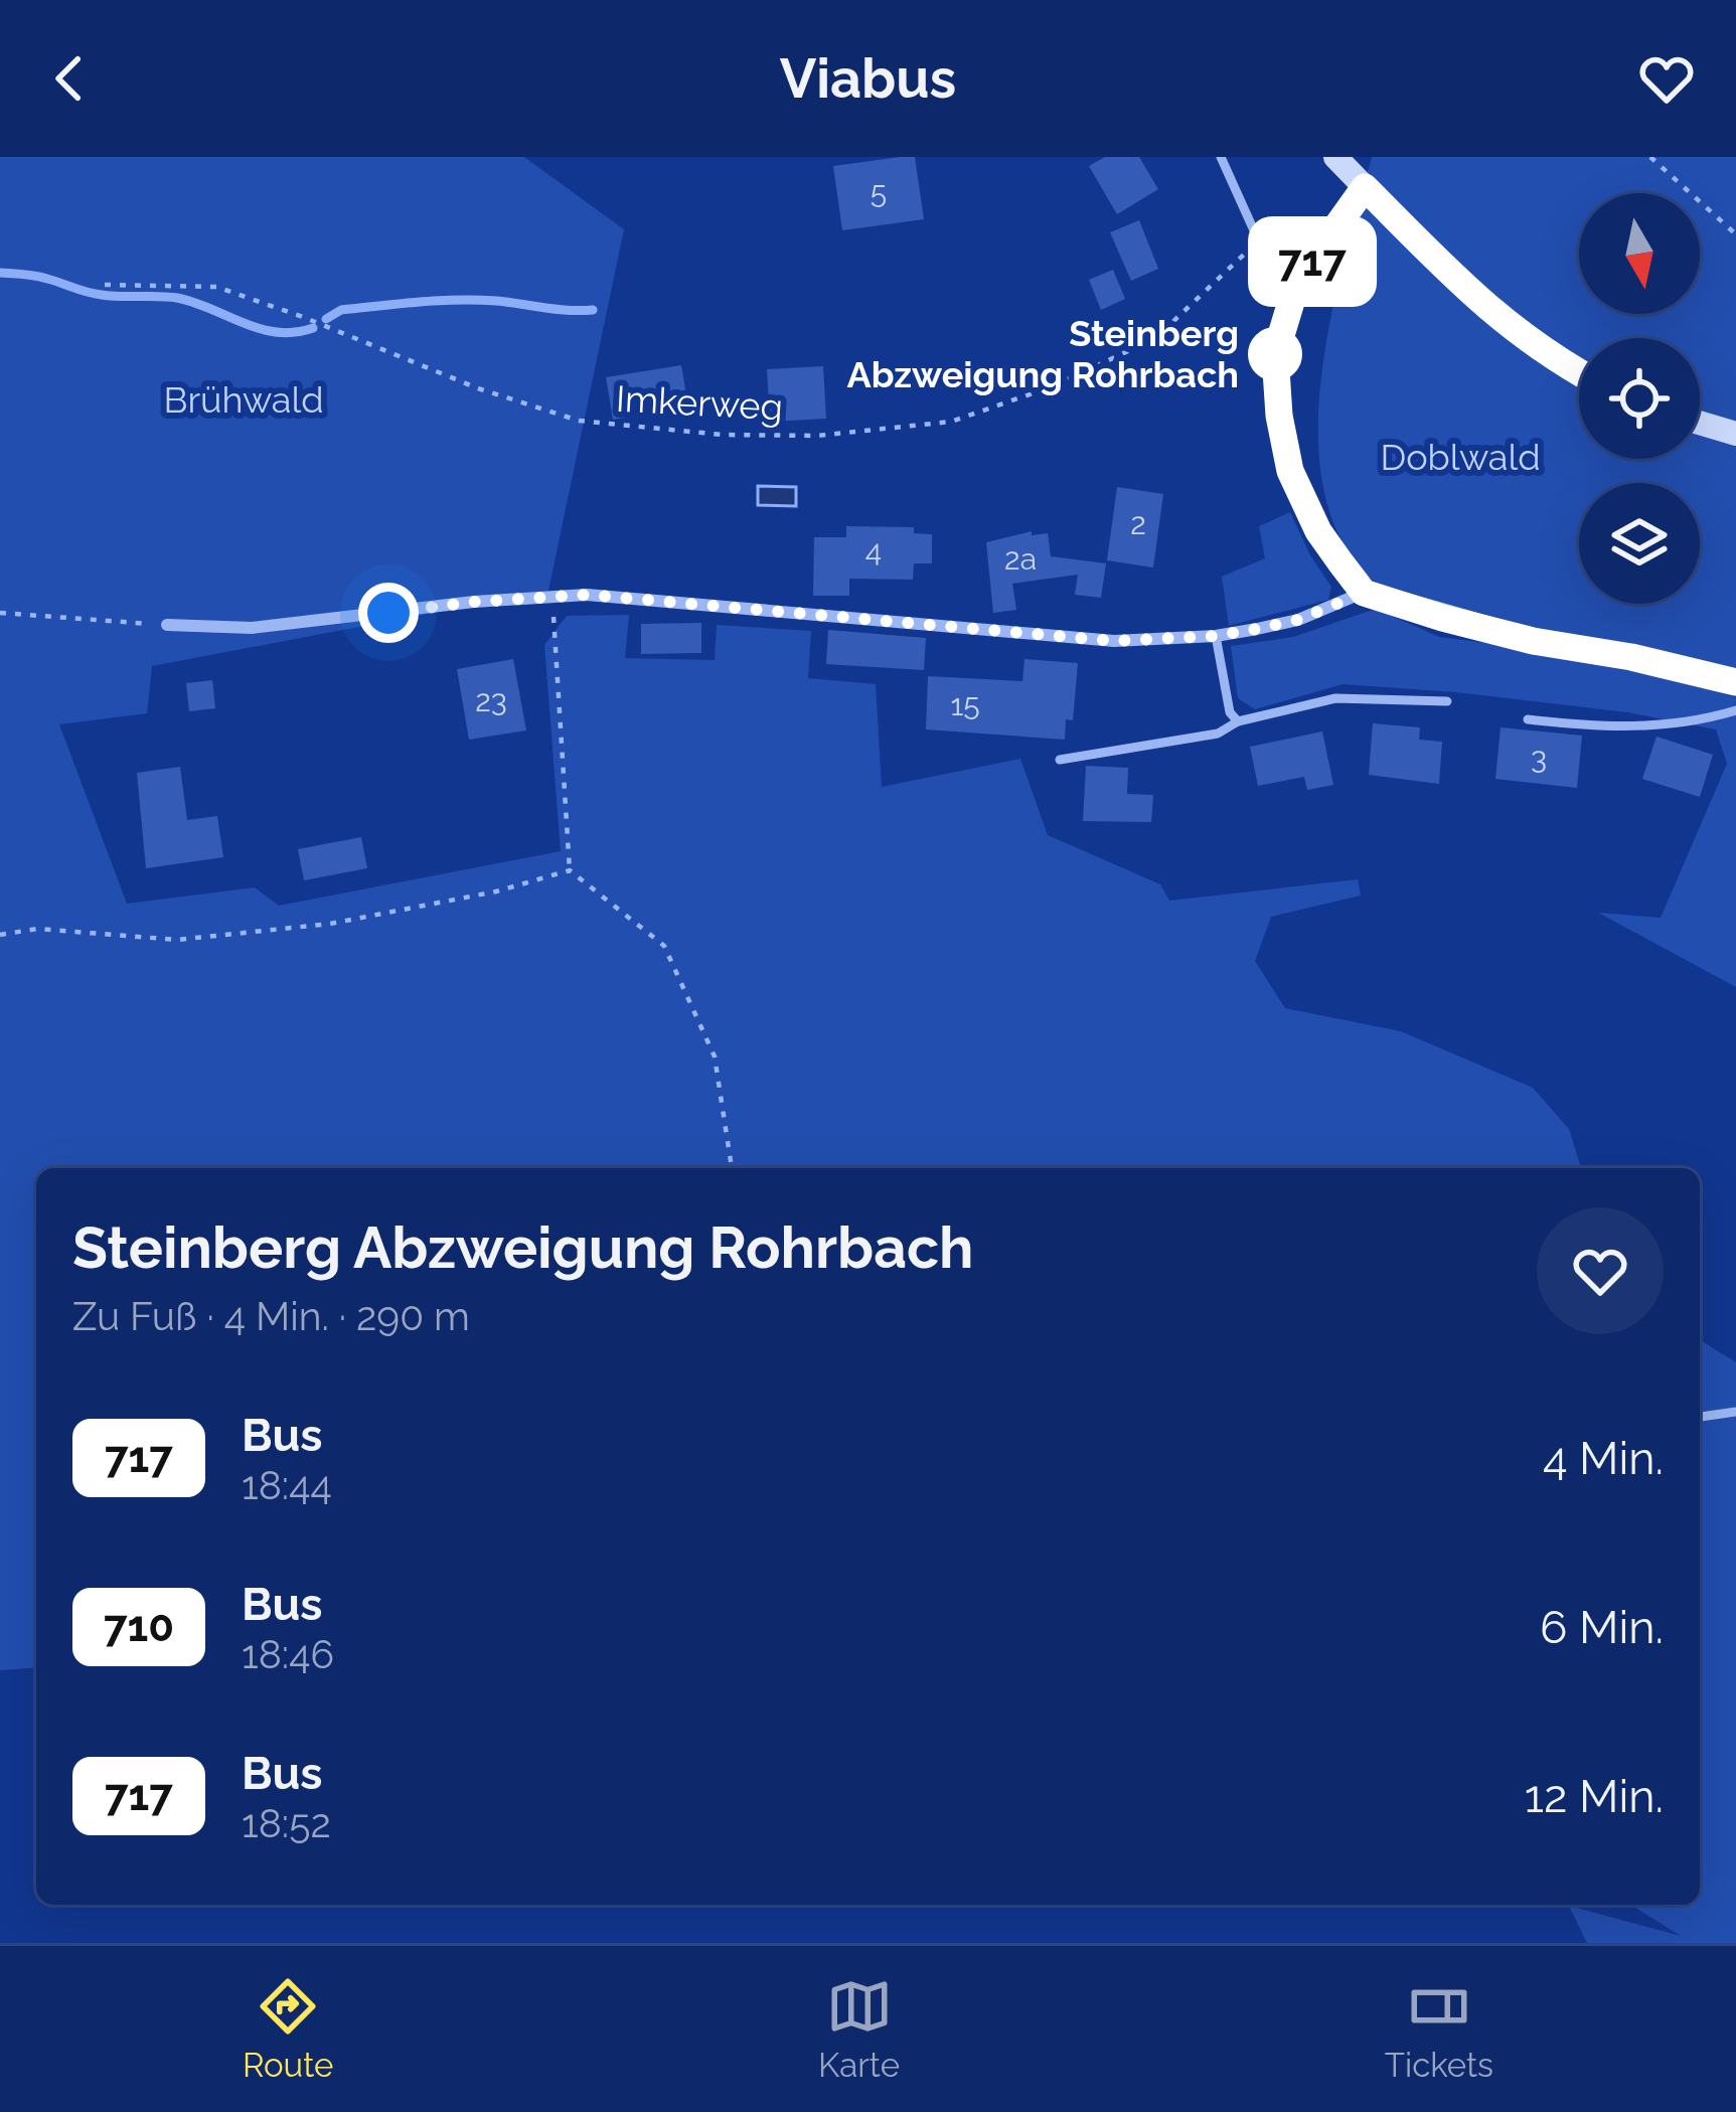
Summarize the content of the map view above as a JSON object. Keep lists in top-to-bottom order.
{
  "streets": {
    "path": ["Imkerweg"]
  },
  "parks": ["Brühwald", "Doblwald"],
  "places": ["Steinberg Abzweigung Rohrbach"],
  "lines": ["bus line 717"],
  "house_numbers": [
    "5",
    "2",
    "4",
    "2a",
    "23",
    "15",
    "3"
  ],
  "north": "bottom",
  "page": {
    "header": "Viabus",
    "on_map": "717",
    "heading": ["Steinberg Abzweigung Rohrbach", "Zu Fuß · 4 Min. · 290 m"],
    "list": [
      {
        "mark": "717",
        "name": "Bus",
        "note": "18:44",
        "value": "4 Min."
      },
      {
        "mark": "710",
        "name": "Bus",
        "note": "18:46",
        "value": "6 Min."
      },
      {
        "mark": "717",
        "name": "Bus",
        "note": "18:52",
        "value": "12 Min."
      }
    ],
    "tabs": ["Route", "Karte", "Tickets"]
  }
}
